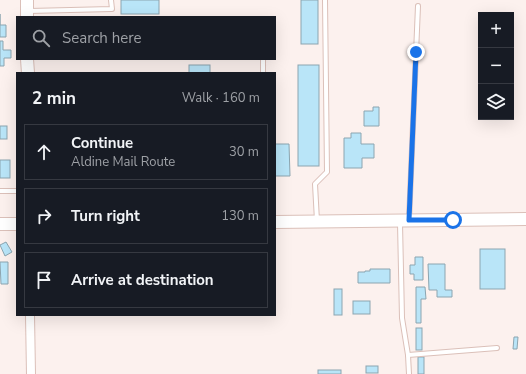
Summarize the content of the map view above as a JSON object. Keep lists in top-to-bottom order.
{
  "page": {
    "map_buttons": ["+", "−"],
    "search": "Search here",
    "heading": ["2 min", "Walk · 160 m"],
    "list": [
      ["Continue", "Aldine Mail Route", "30 m"],
      ["Turn right", "130 m"],
      "Arrive at destination"
    ]
  }
}
